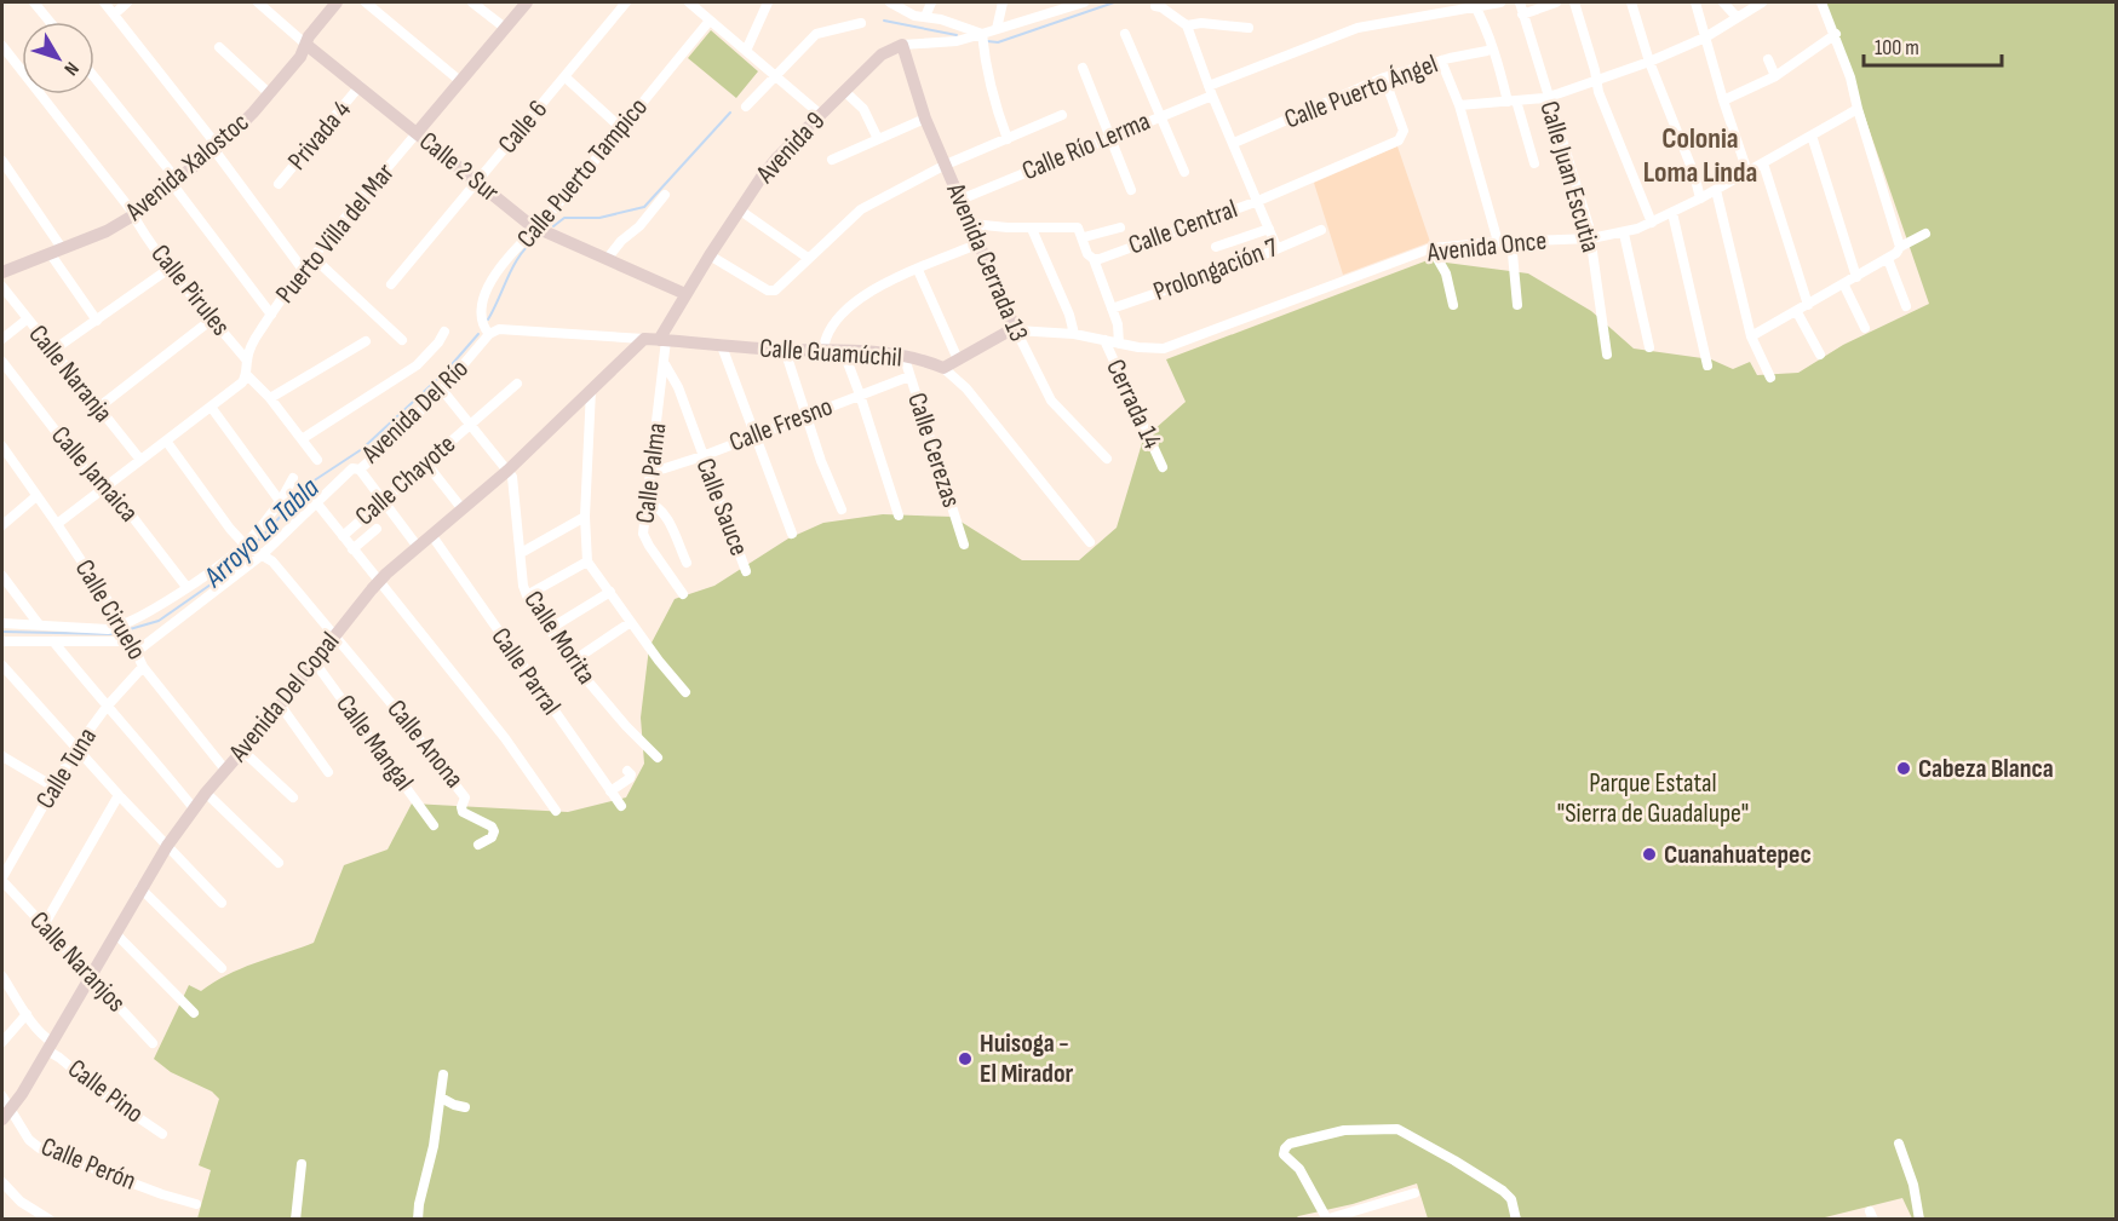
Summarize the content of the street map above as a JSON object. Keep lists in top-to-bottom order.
{
  "streets": {
    "street": [
      "Calle Puerto Ángel",
      "Calle 6",
      "Privada 4",
      "Calle Río Lerma",
      "Avenida 9",
      "Avenida Xalostoc",
      "Calle 2 Sur",
      "Calle Puerto Tampico",
      "Calle Juan Escutia",
      "Calle Central",
      "Puerto Villa del Mar",
      "Avenida Once",
      "Avenida Cerrada 13",
      "Prolongación 7",
      "Calle Pirules",
      "Calle Guamúchil",
      "Calle Naranja",
      "Cerrada 14",
      "Avenida Del Río",
      "Calle Fresno",
      "Calle Cerezas",
      "Calle Palma",
      "Calle Jamaica",
      "Calle Chayote",
      "Calle Sauce",
      "Calle Ciruelo",
      "Calle Morita",
      "Calle Parral",
      "Avenida Del Copal",
      "Calle Mangal",
      "Calle Anona",
      "Calle Tuna",
      "Calle Naranjos",
      "Calle Pino",
      "Calle Perón"
    ]
  },
  "crossings": [
    ["Calle Puerto Ángel", "Calle Central"],
    ["Calle 6", "Calle 2 Sur"],
    ["Privada 4", "Calle 2 Sur"],
    ["Calle Río Lerma", "Avenida Cerrada 13"],
    ["Avenida 9", "Calle 2 Sur"],
    ["Avenida 9", "Avenida Cerrada 13"],
    ["Avenida 9", "Calle Guamúchil"],
    ["Avenida 9", "Calle Palma"],
    ["Avenida 9", "Avenida Del Copal"],
    ["Avenida Xalostoc", "Calle 2 Sur"],
    ["Avenida Xalostoc", "Calle Pirules"],
    ["Calle 2 Sur", "Calle Puerto Tampico"],
    ["Calle 2 Sur", "Puerto Villa del Mar"],
    ["Calle Puerto Tampico", "Calle Guamúchil"],
    ["Calle Puerto Tampico", "Avenida Del Río"],
    ["Calle Juan Escutia", "Avenida Once"],
    ["Puerto Villa del Mar", "Calle Pirules"],
    ["Avenida Once", "Avenida Cerrada 13"],
    ["Avenida Once", "Cerrada 14"],
    ["Calle Guamúchil", "Avenida Del Río"],
    ["Calle Guamúchil", "Calle Cerezas"],
    ["Calle Guamúchil", "Calle Palma"],
    ["Calle Guamúchil", "Avenida Del Copal"],
    ["Avenida Del Río", "Calle Jamaica"],
    ["Avenida Del Río", "Calle Ciruelo"],
    ["Avenida Del Río", "Calle Morita"],
    ["Calle Fresno", "Calle Cerezas"],
    ["Calle Fresno", "Calle Palma"],
    ["Calle Fresno", "Calle Sauce"],
    ["Calle Palma", "Calle Sauce"],
    ["Calle Palma", "Avenida Del Copal"],
    ["Calle Chayote", "Calle Morita"],
    ["Calle Ciruelo", "Avenida Del Copal"],
    ["Calle Ciruelo", "Calle Tuna"],
    ["Calle Morita", "Avenida Del Copal"],
    ["Calle Parral", "Avenida Del Copal"],
    ["Avenida Del Copal", "Calle Mangal"],
    ["Avenida Del Copal", "Calle Anona"],
    ["Avenida Del Copal", "Calle Naranjos"],
    ["Avenida Del Copal", "Calle Pino"],
    ["Avenida Del Copal", "Calle Perón"],
    ["Calle Tuna", "Calle Naranjos"]
  ],
  "districts": ["Colonia Loma Linda"],
  "water": ["Arroyo La Tabla"],
  "parks": ["Parque Estatal \"Sierra de Guadalupe\""],
  "places": ["Cabeza Blanca", "Cuanahuatepec", "Huisoga - El Mirador"],
  "scale_bar": "100 m",
  "north": "bottom right"
}
